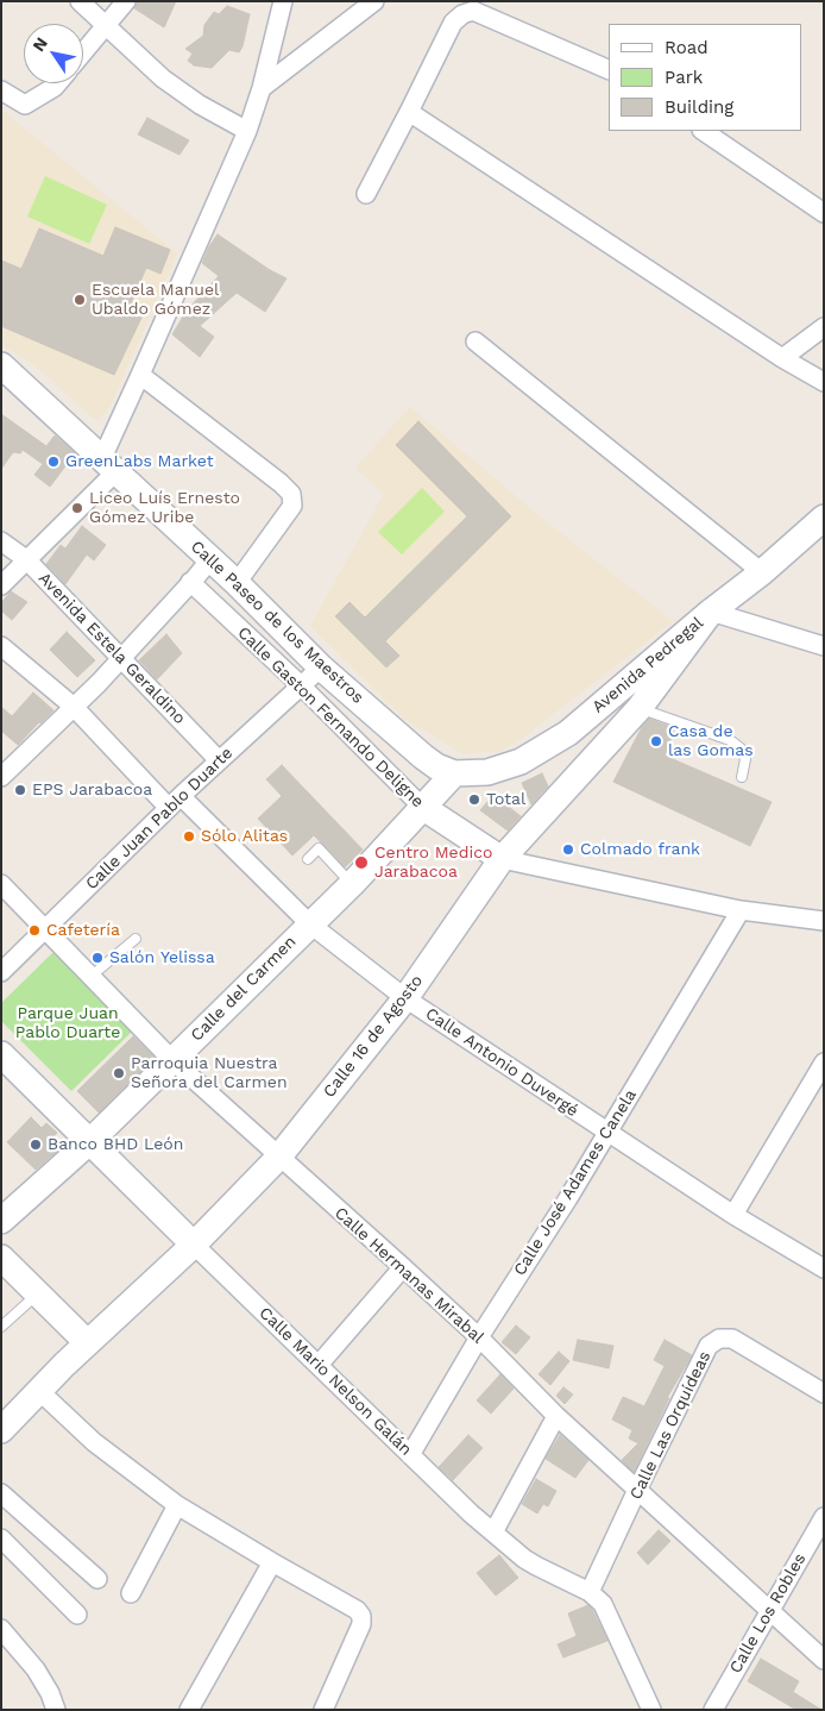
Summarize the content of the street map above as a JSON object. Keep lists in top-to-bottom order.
{
  "streets": {
    "street": [
      "Calle Paseo de los Maestros",
      "Avenida Estela Geraldino",
      "Avenida Pedregal",
      "Calle Gaston Fernando Deligne",
      "Calle Juan Pablo Duarte",
      "Calle del Carmen",
      "Calle 16 de Agosto",
      "Calle Antonio Duvergé",
      "Calle José Adames Canela",
      "Calle Hermanas Mirabal",
      "Calle Mario Nelson Galán",
      "Calle Las Orquídeas",
      "Calle Los Robles"
    ]
  },
  "crossings": [
    ["Calle Paseo de los Maestros", "Avenida Pedregal"],
    ["Calle Paseo de los Maestros", "Calle Juan Pablo Duarte"],
    ["Calle Paseo de los Maestros", "Calle del Carmen"],
    ["Avenida Estela Geraldino", "Calle Juan Pablo Duarte"],
    ["Avenida Pedregal", "Calle del Carmen"],
    ["Avenida Pedregal", "Calle 16 de Agosto"],
    ["Calle Gaston Fernando Deligne", "Calle Juan Pablo Duarte"],
    ["Calle Gaston Fernando Deligne", "Calle del Carmen"],
    ["Calle Gaston Fernando Deligne", "Calle 16 de Agosto"],
    ["Calle Gaston Fernando Deligne", "Calle José Adames Canela"],
    ["Calle Juan Pablo Duarte", "Calle Antonio Duvergé"],
    ["Calle Juan Pablo Duarte", "Calle Hermanas Mirabal"],
    ["Calle del Carmen", "Calle Antonio Duvergé"],
    ["Calle del Carmen", "Calle Hermanas Mirabal"],
    ["Calle del Carmen", "Calle Mario Nelson Galán"],
    ["Calle 16 de Agosto", "Calle Antonio Duvergé"],
    ["Calle 16 de Agosto", "Calle Hermanas Mirabal"],
    ["Calle 16 de Agosto", "Calle Mario Nelson Galán"],
    ["Calle Antonio Duvergé", "Calle José Adames Canela"],
    ["Calle José Adames Canela", "Calle Hermanas Mirabal"],
    ["Calle José Adames Canela", "Calle Mario Nelson Galán"],
    ["Calle Hermanas Mirabal", "Calle Las Orquídeas"],
    ["Calle Hermanas Mirabal", "Calle Los Robles"],
    ["Calle Mario Nelson Galán", "Calle Las Orquídeas"]
  ],
  "parks": ["Parque Juan Pablo Duarte"],
  "places": [
    "Escuela Manuel Ubaldo Gómez",
    "GreenLabs Market",
    "Liceo Luís Ernesto Gómez Uribe",
    "Casa de las Gomas",
    "EPS Jarabacoa",
    "Total",
    "Sólo Alitas",
    "Colmado frank",
    "Centro Medico Jarabacoa",
    "Cafetería",
    "Salón Yelissa",
    "Parroquia Nuestra Señora del Carmen",
    "Banco BHD León"
  ],
  "legend": ["Road", "Park", "Building"],
  "north": "top left"
}
